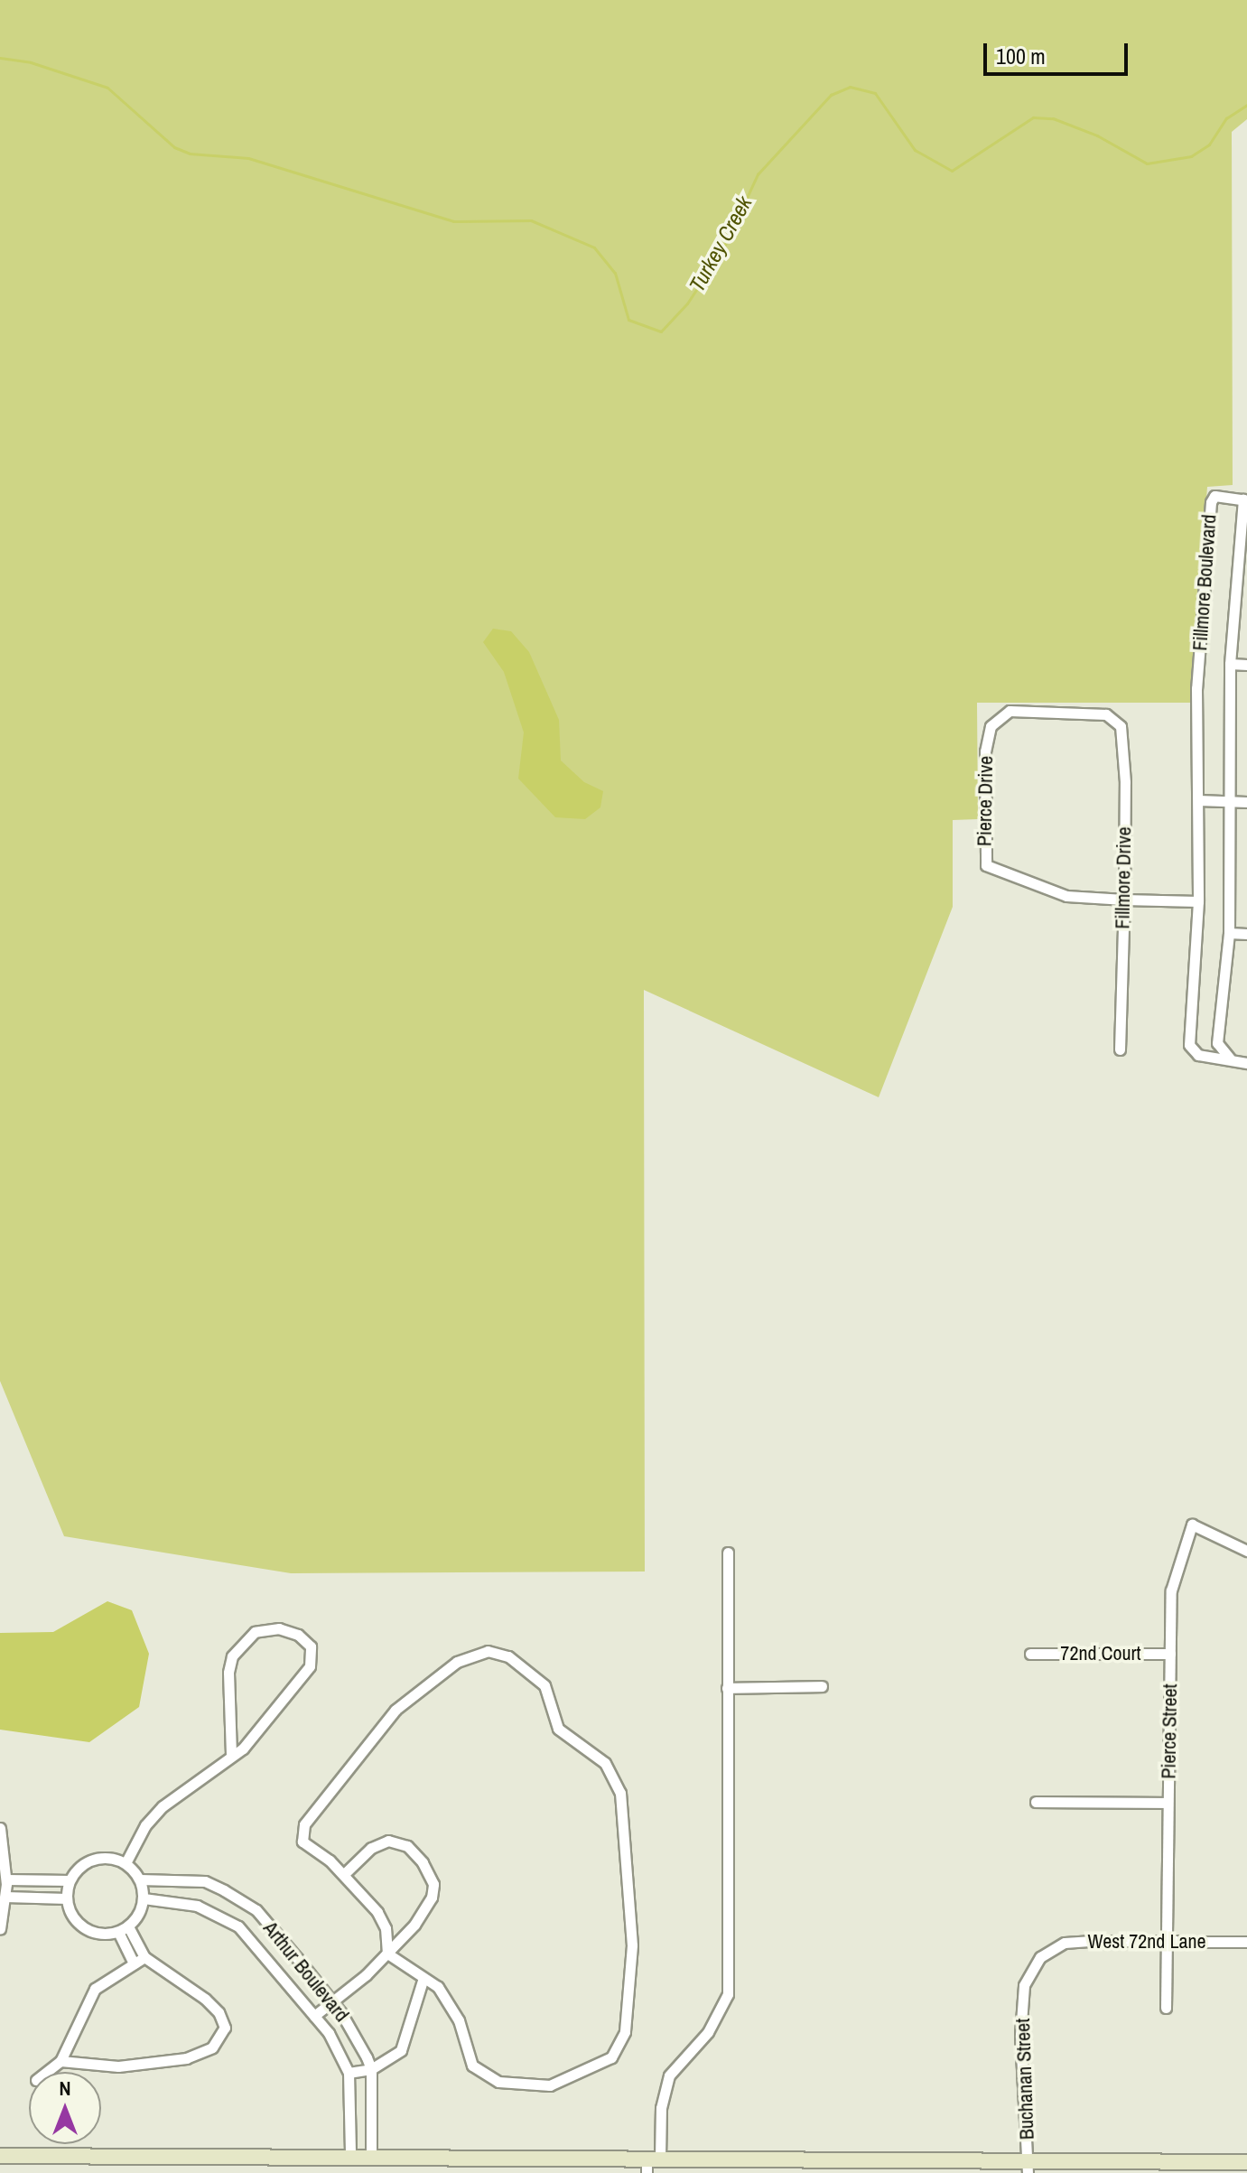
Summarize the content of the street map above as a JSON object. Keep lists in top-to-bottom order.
{
  "streets": {
    "street": [
      "Fillmore Boulevard",
      "Pierce Drive",
      "Fillmore Drive",
      "72nd Court",
      "Pierce Street",
      "West 72nd Lane",
      "Arthur Boulevard",
      "Buchanan Street"
    ]
  },
  "crossings": [
    ["Fillmore Boulevard", "Pierce Drive"],
    ["Pierce Drive", "Fillmore Drive"],
    ["72nd Court", "Pierce Street"],
    ["Pierce Street", "West 72nd Lane"],
    ["West 72nd Lane", "Buchanan Street"]
  ],
  "water": ["Turkey Creek"],
  "scale_bar": "100 m",
  "north": "top"
}
